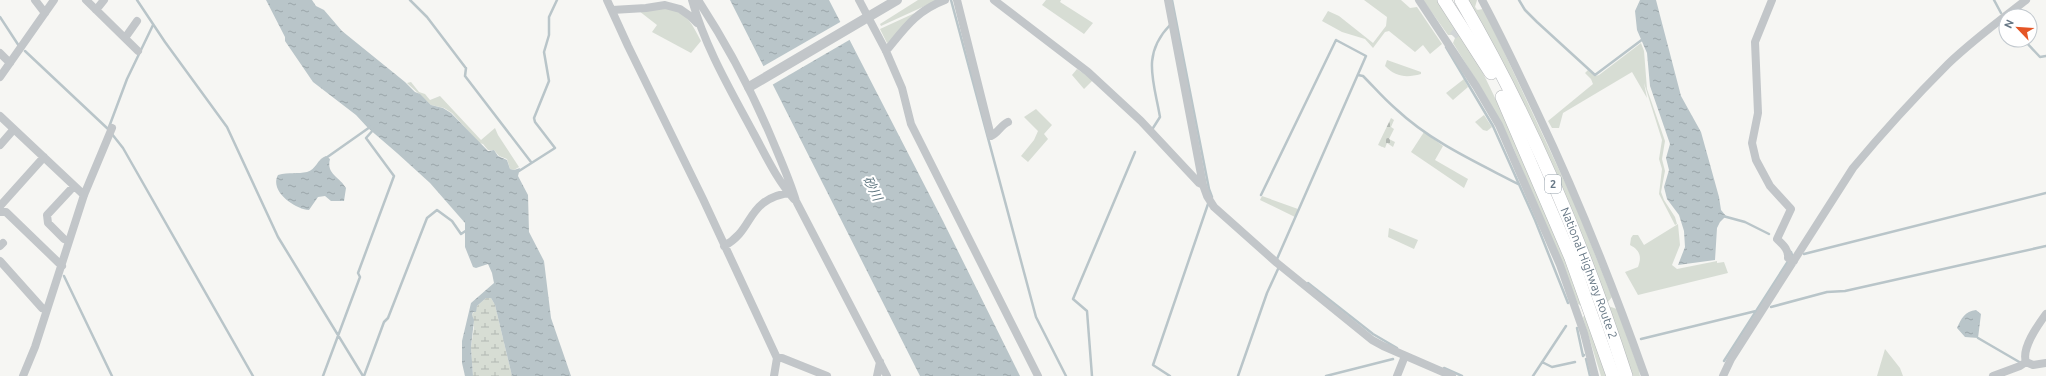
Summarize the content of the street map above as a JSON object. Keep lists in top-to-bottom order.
{
  "streets": {
    "highway": ["2", "National Highway Route 2"]
  },
  "water": ["砂川"],
  "north": "top left"
}
